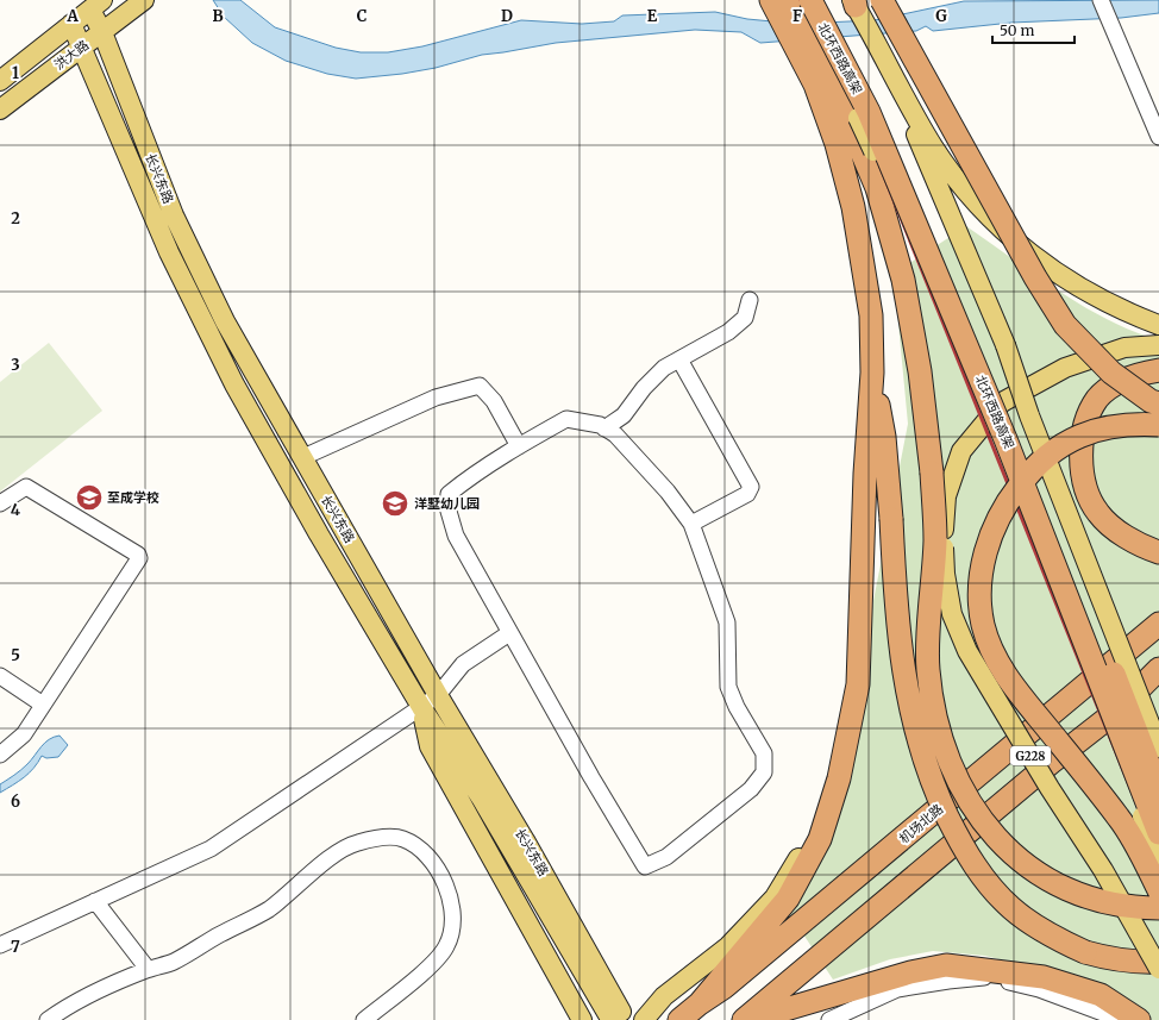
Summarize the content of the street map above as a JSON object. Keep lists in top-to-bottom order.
{
  "streets": {
    "highway": ["北环西路高架", "机场北路"],
    "main road": ["洪大路", "长兴东路", "G228"]
  },
  "crossings": [
    ["洪大路", "长兴东路"]
  ],
  "places": {
    "school or university": ["至成学校", "洋墅幼儿园"]
  },
  "scale_bar": "50 m",
  "grid": {
    "columns": [
      "A",
      "B",
      "C",
      "D",
      "E",
      "F",
      "G"
    ],
    "rows": [
      "1",
      "2",
      "3",
      "4",
      "5",
      "6",
      "7"
    ]
  }
}
